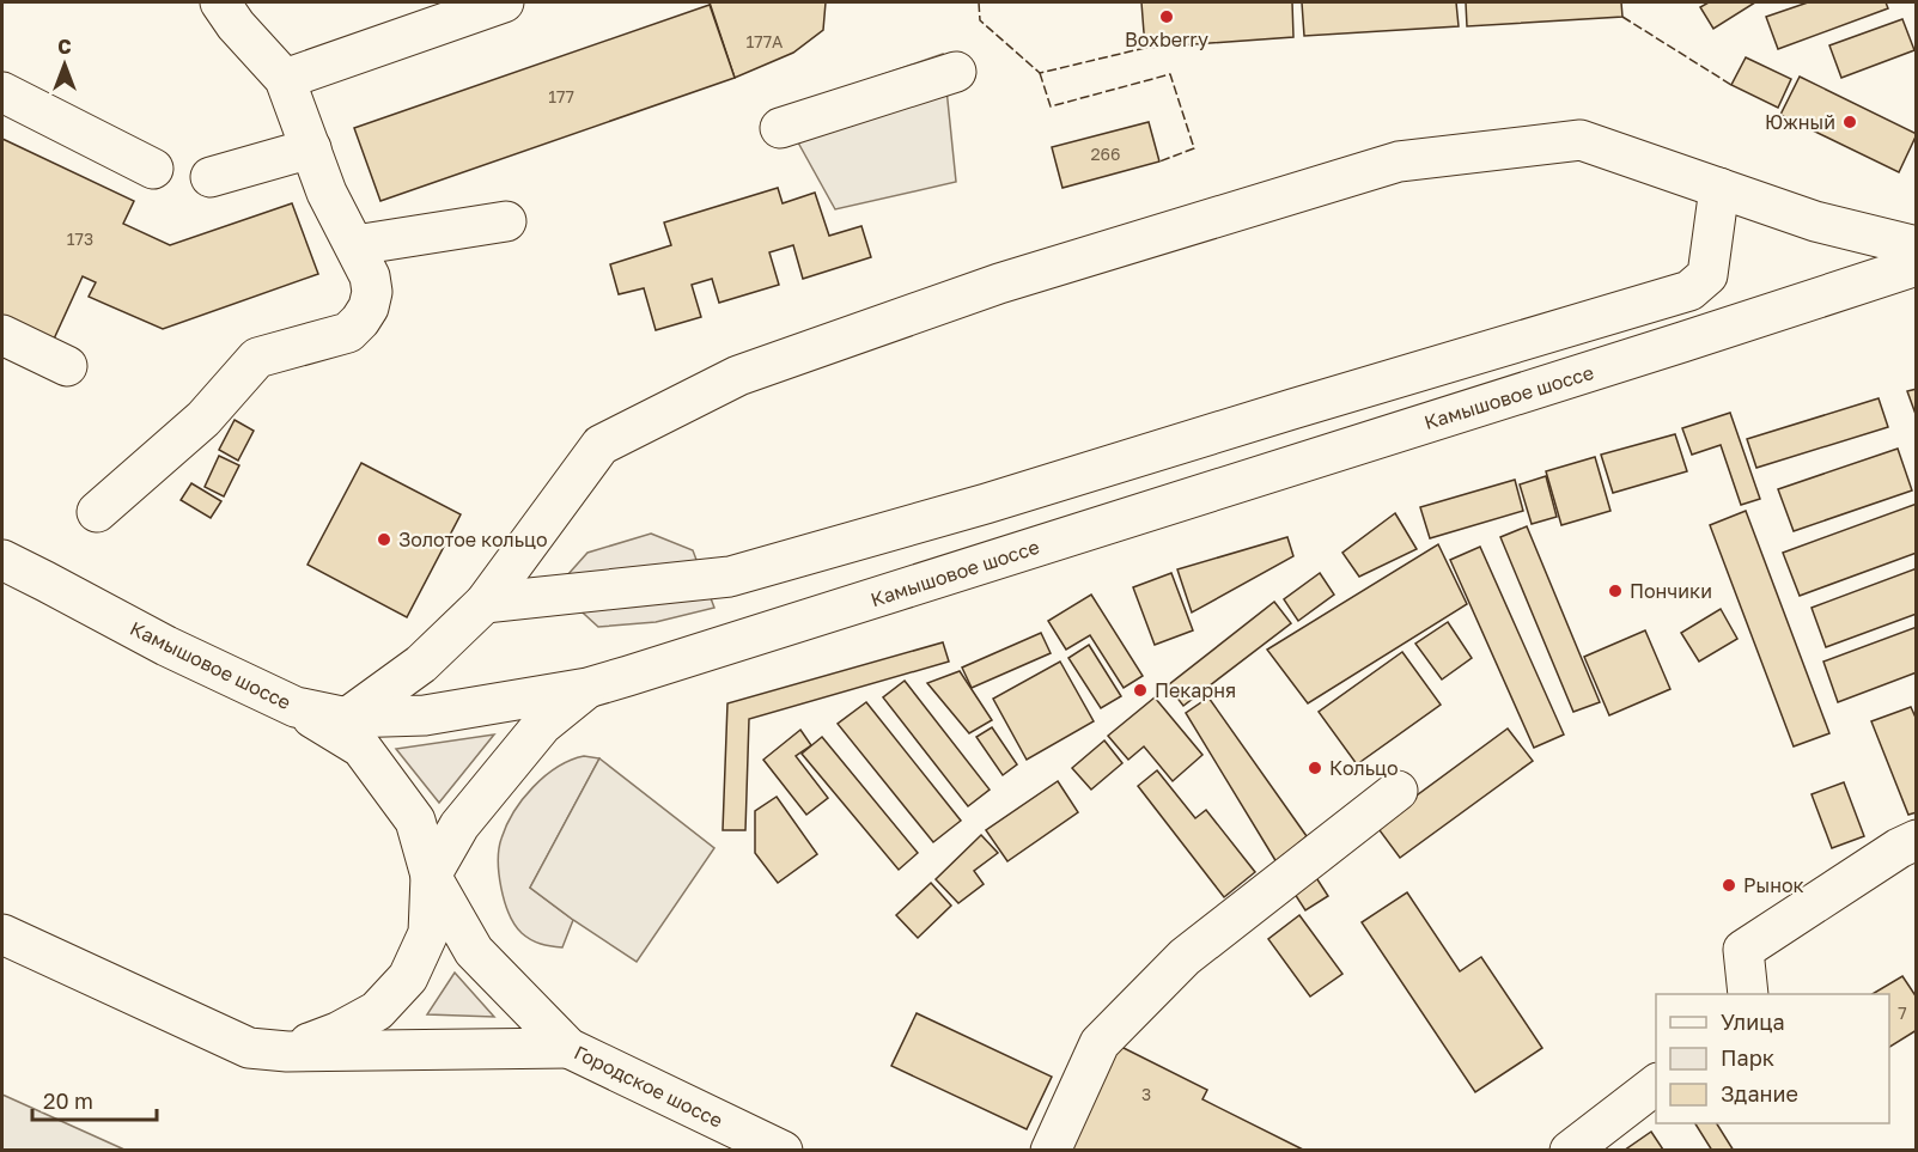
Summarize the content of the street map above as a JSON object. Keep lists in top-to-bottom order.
{
  "streets": {
    "main road": ["Камышовое шоссе", "Городское шоссе"]
  },
  "crossings": [
    ["Камышовое шоссе", "Городское шоссе"]
  ],
  "places": [
    "Boxberry",
    "Южный",
    "Золотое кольцо",
    "Пончики",
    "Пекарня",
    "Кольцо",
    "Рынок"
  ],
  "house_numbers": [
    "177А",
    "177",
    "266",
    "173",
    "7",
    "3"
  ],
  "legend": ["Улица", "Парк", "Здание"],
  "scale_bar": "20 m",
  "north": "top"
}
